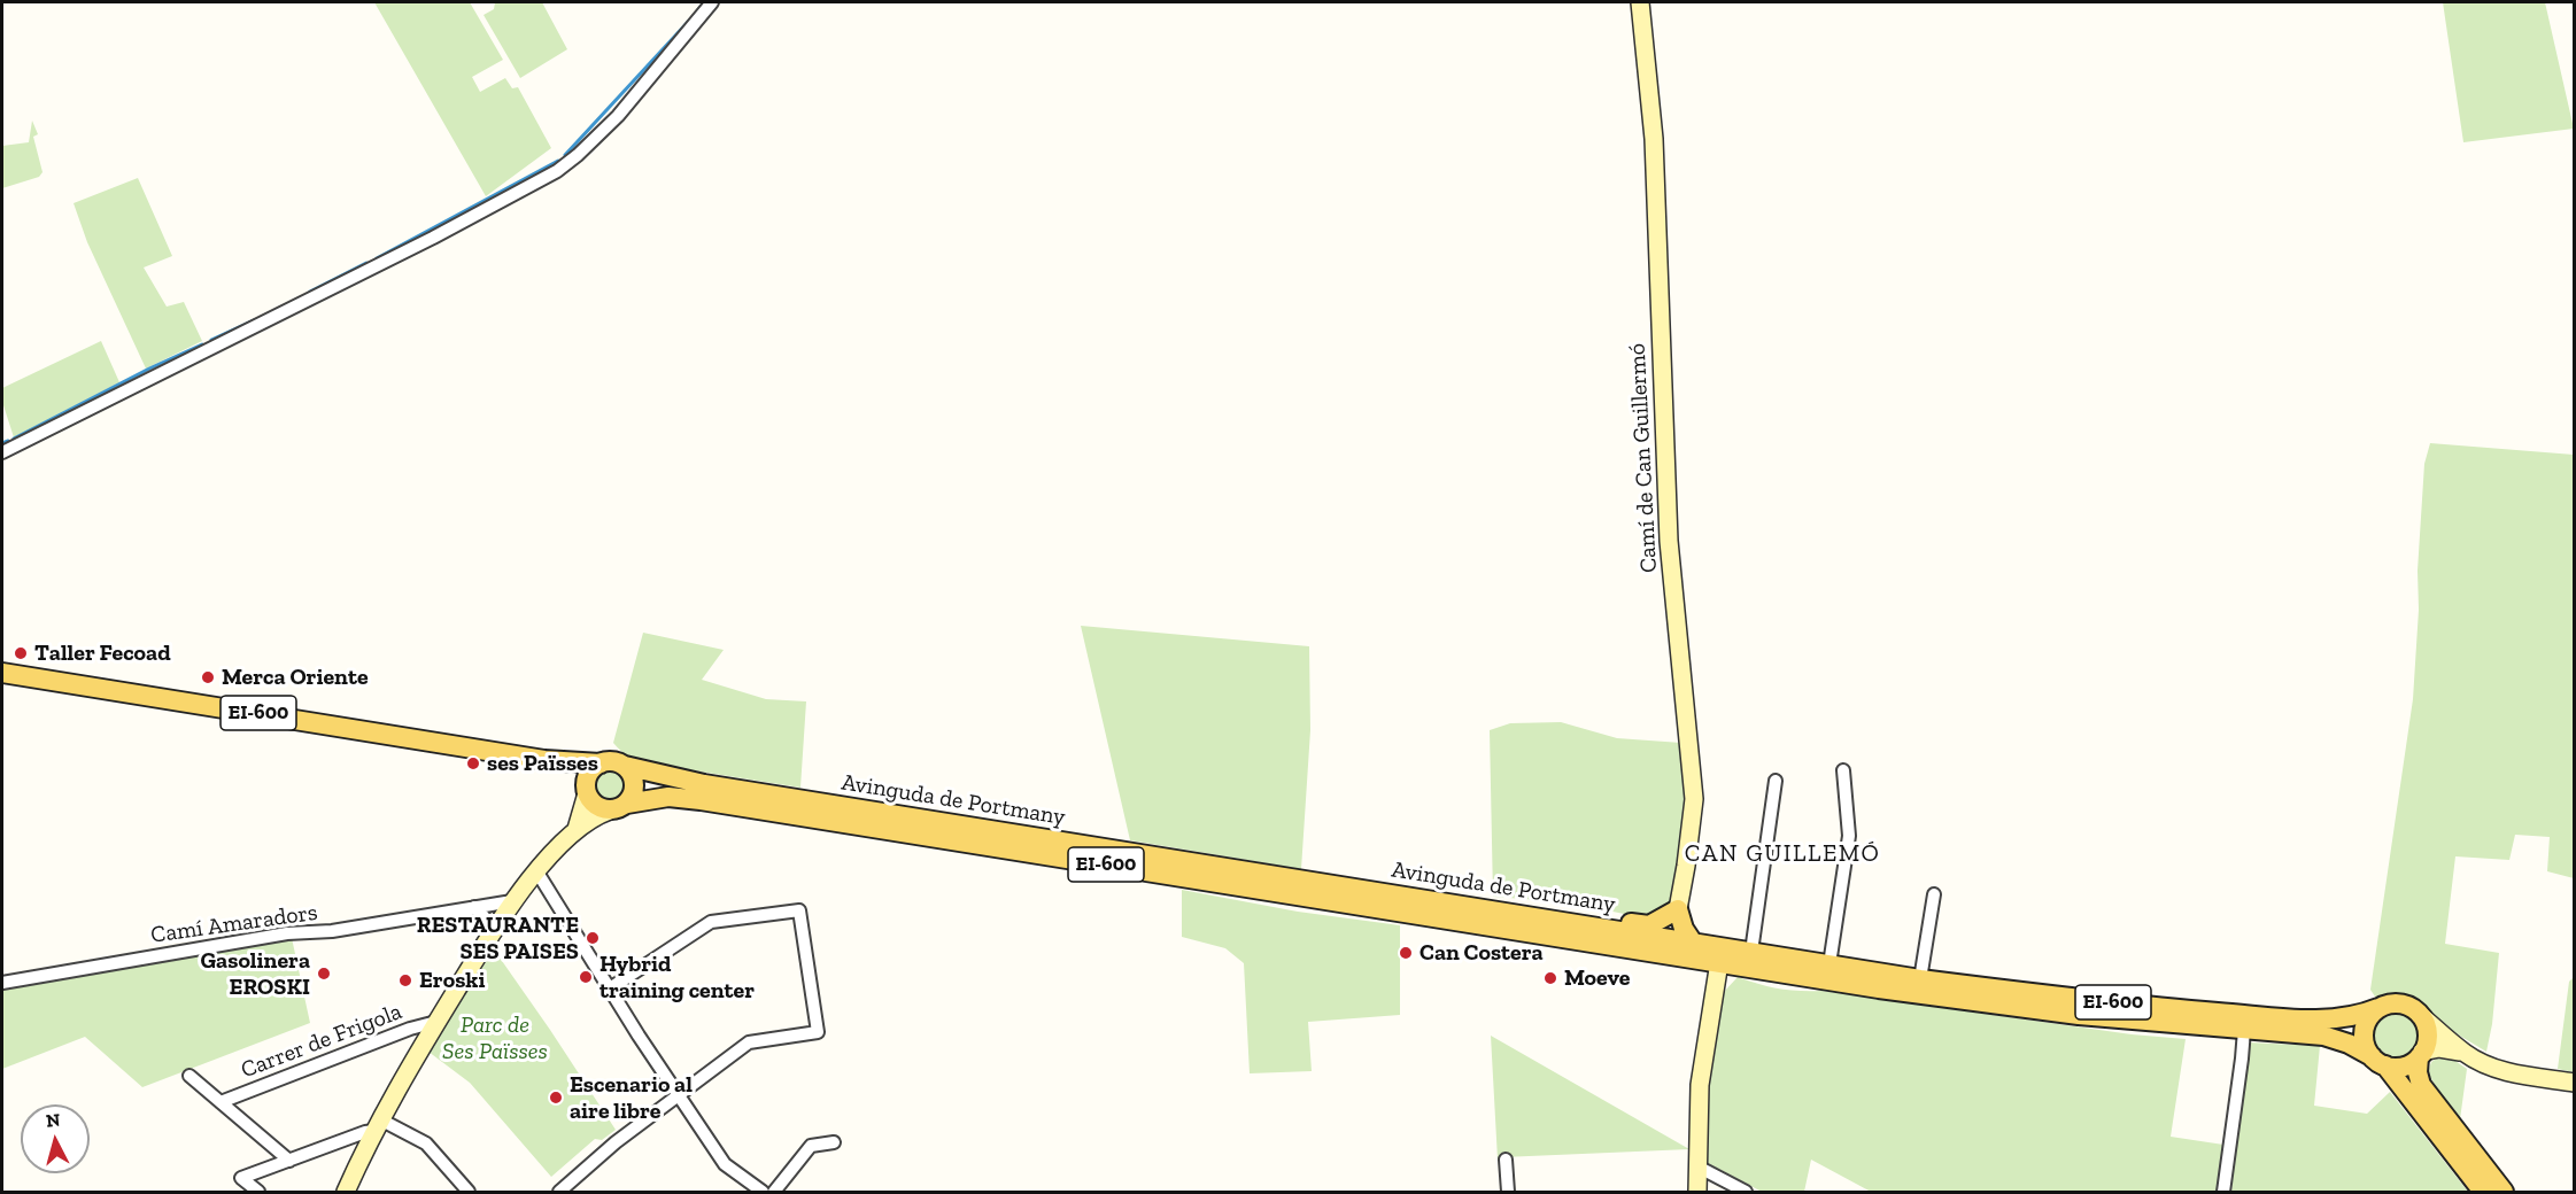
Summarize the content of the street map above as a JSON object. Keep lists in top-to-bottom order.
{
  "streets": {
    "main road": ["EI-600", "Avinguda de Portmany"],
    "street": ["Camí de Can Guillermó", "Camí Amaradors", "Carrer de Frigola"]
  },
  "crossings": [
    ["EI-600", "Avinguda de Portmany"]
  ],
  "districts": ["CAN GUILLEMÓ"],
  "parks": ["Parc de Ses Païsses"],
  "places": [
    "Taller Fecoad",
    "Merca Oriente",
    "ses Païsses",
    "RESTAURANTE SES PAISES",
    "Can Costera",
    "Gasolinera EROSKI",
    "Hybrid training center",
    "Moeve",
    "Eroski",
    "Escenario al aire libre"
  ],
  "north": "top"
}
